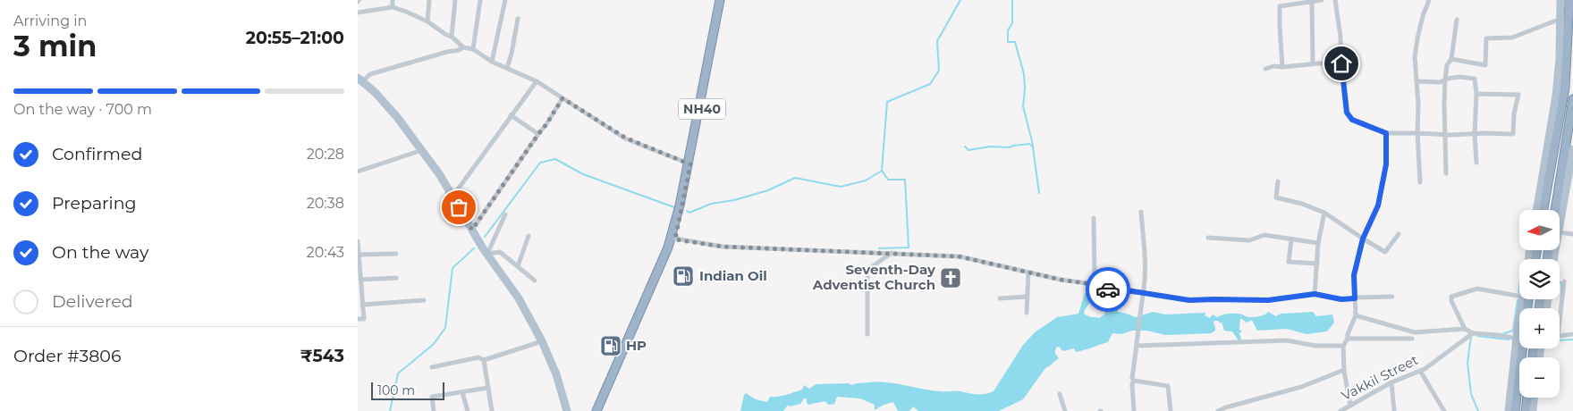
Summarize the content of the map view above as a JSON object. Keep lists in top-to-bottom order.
{
  "streets": {
    "highway": ["NH40"],
    "street": ["Vakkil Street"]
  },
  "places": {
    "fuel station": ["Indian Oil", "HP"],
    "church": ["Seventh-Day Adventist Church"]
  },
  "scale_bar": "100 m",
  "north": "left",
  "page": {
    "heading": ["3 min", "Arriving in", "20:55–21:00"],
    "panel": ["Order #3806", "₹543"],
    "bar": "On the way · 700 m",
    "list": [
      ["Confirmed", "20:28"],
      ["Preparing", "20:38"],
      ["On the way", "20:43"],
      "Delivered"
    ],
    "map_buttons": ["+", "−"],
    "scale": "100 m"
  }
}
